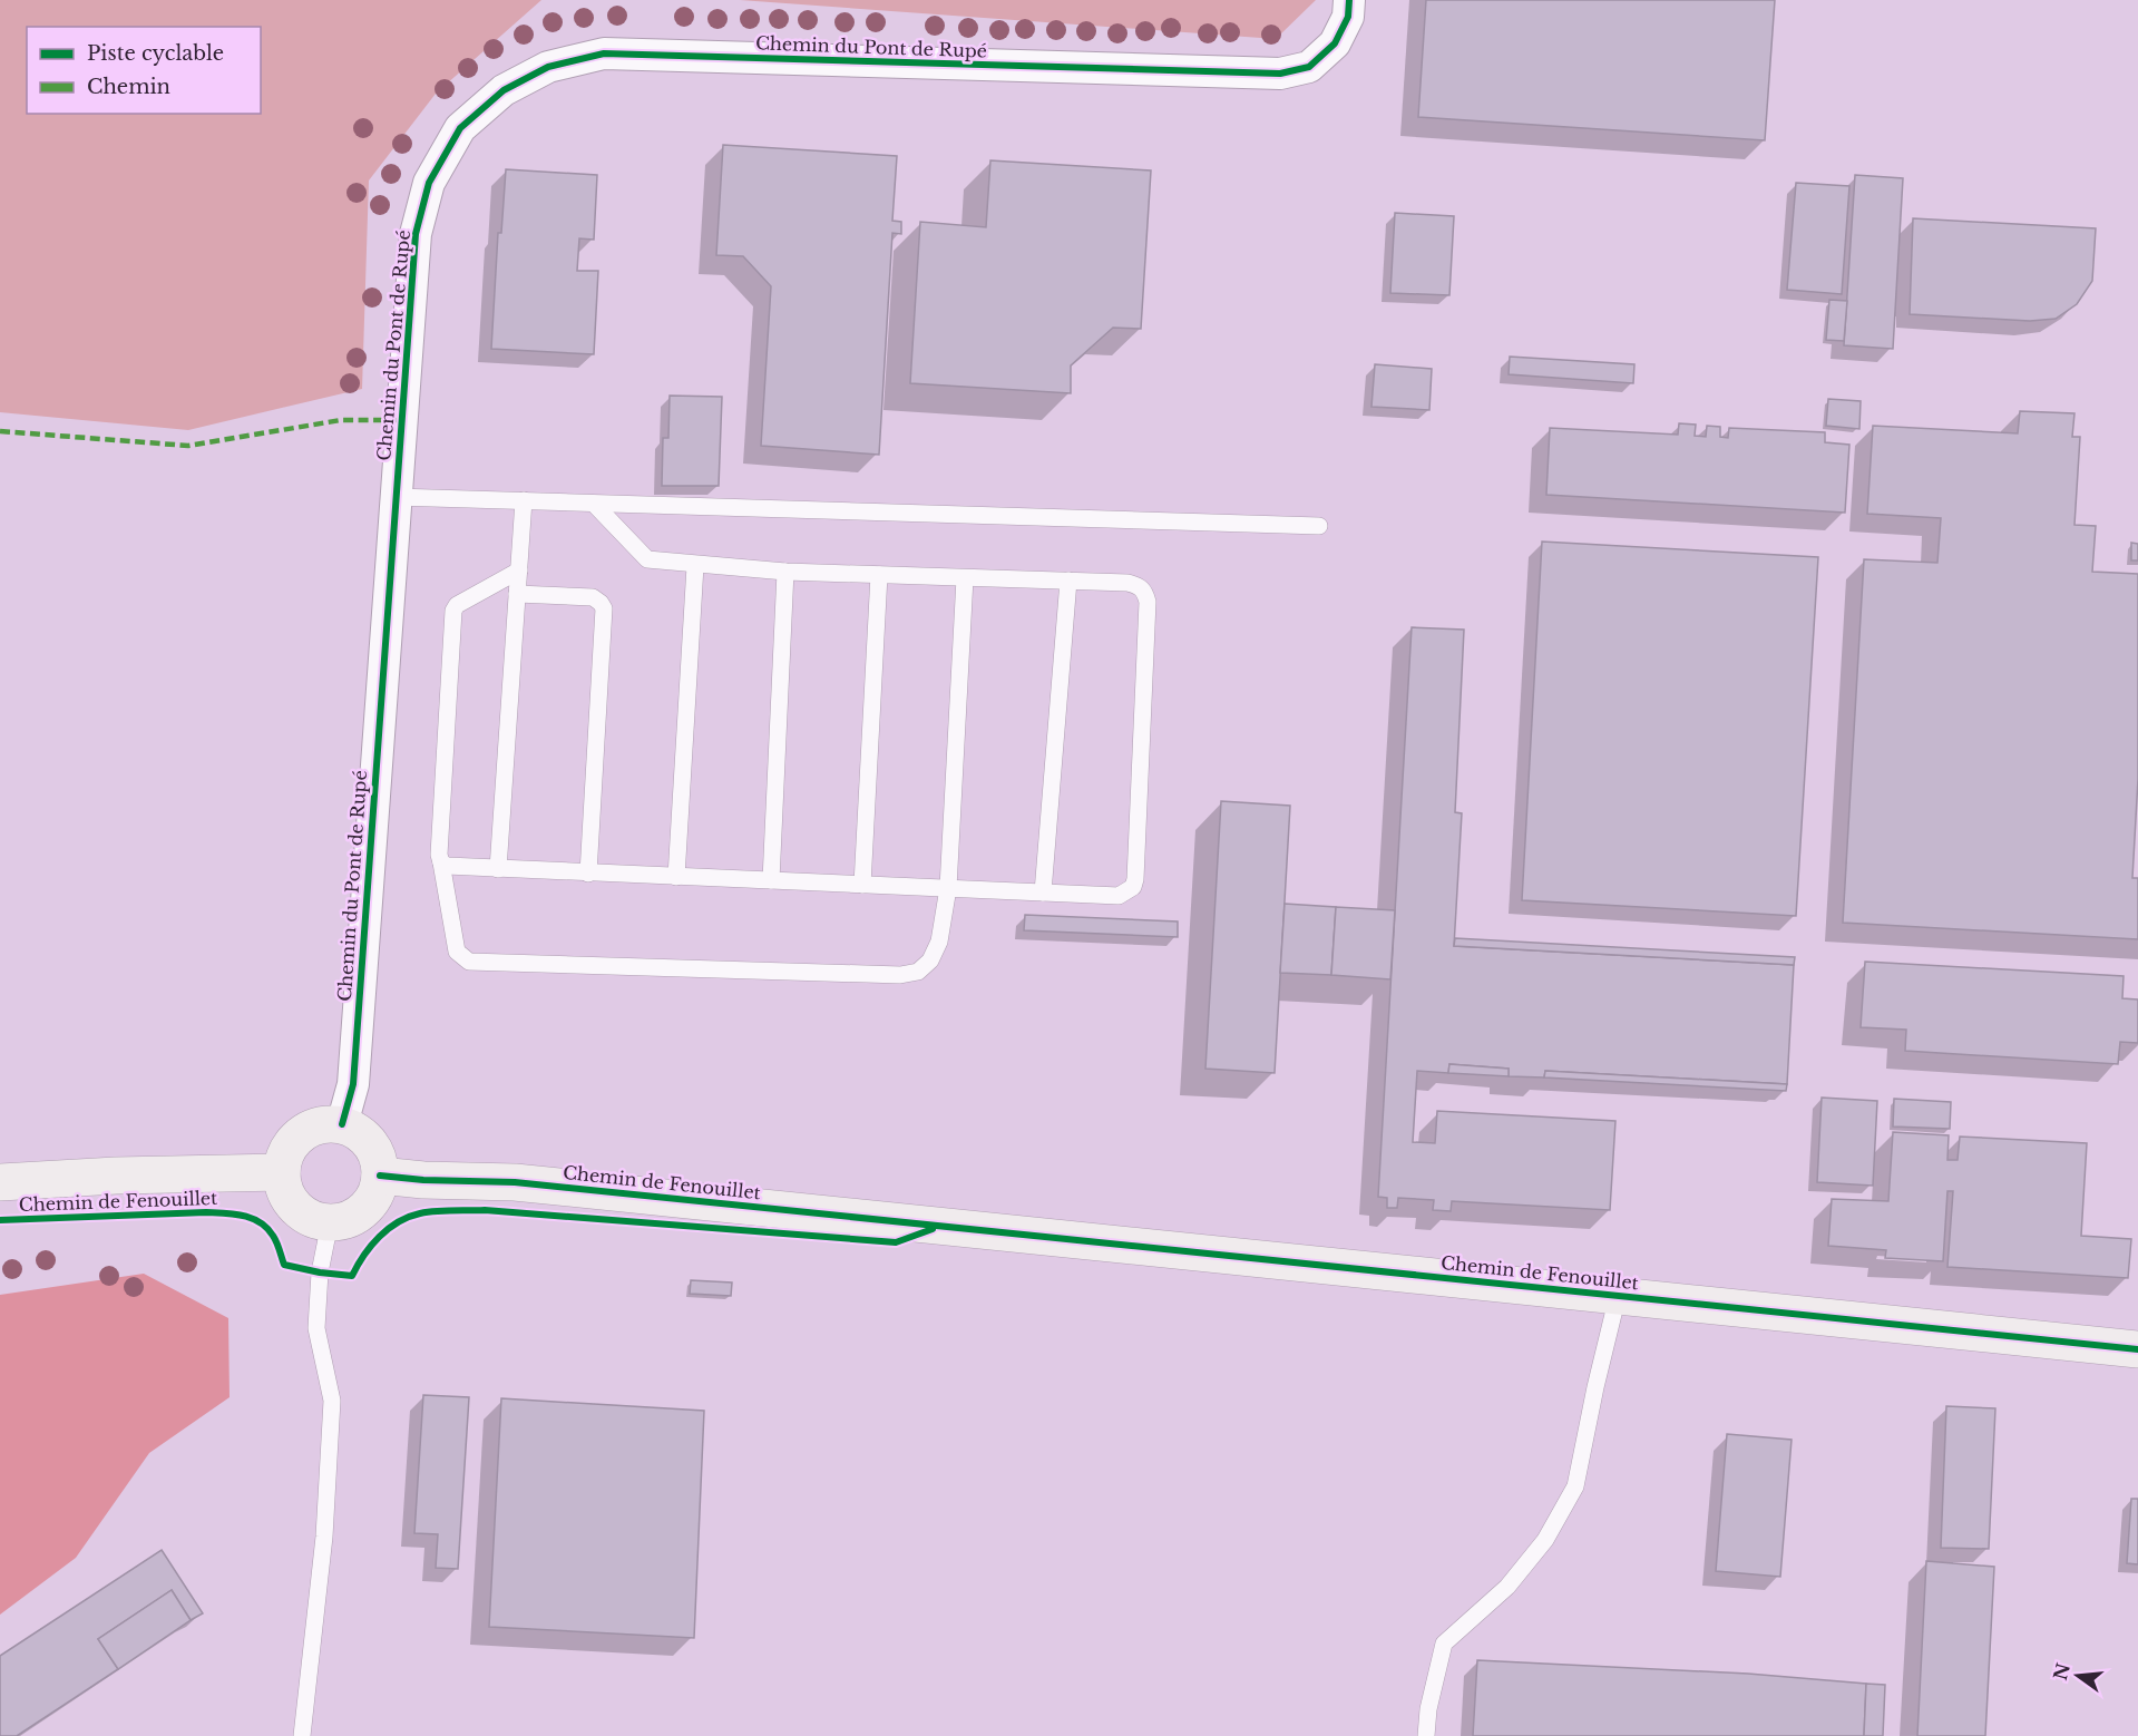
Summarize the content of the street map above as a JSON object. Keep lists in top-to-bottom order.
{
  "streets": {
    "street": ["Chemin du Pont de Rupé", "Chemin de Fenouillet"]
  },
  "crossings": [
    ["Chemin du Pont de Rupé", "Chemin de Fenouillet"]
  ],
  "legend": ["Piste cyclable", "Chemin"],
  "north": "left"
}
